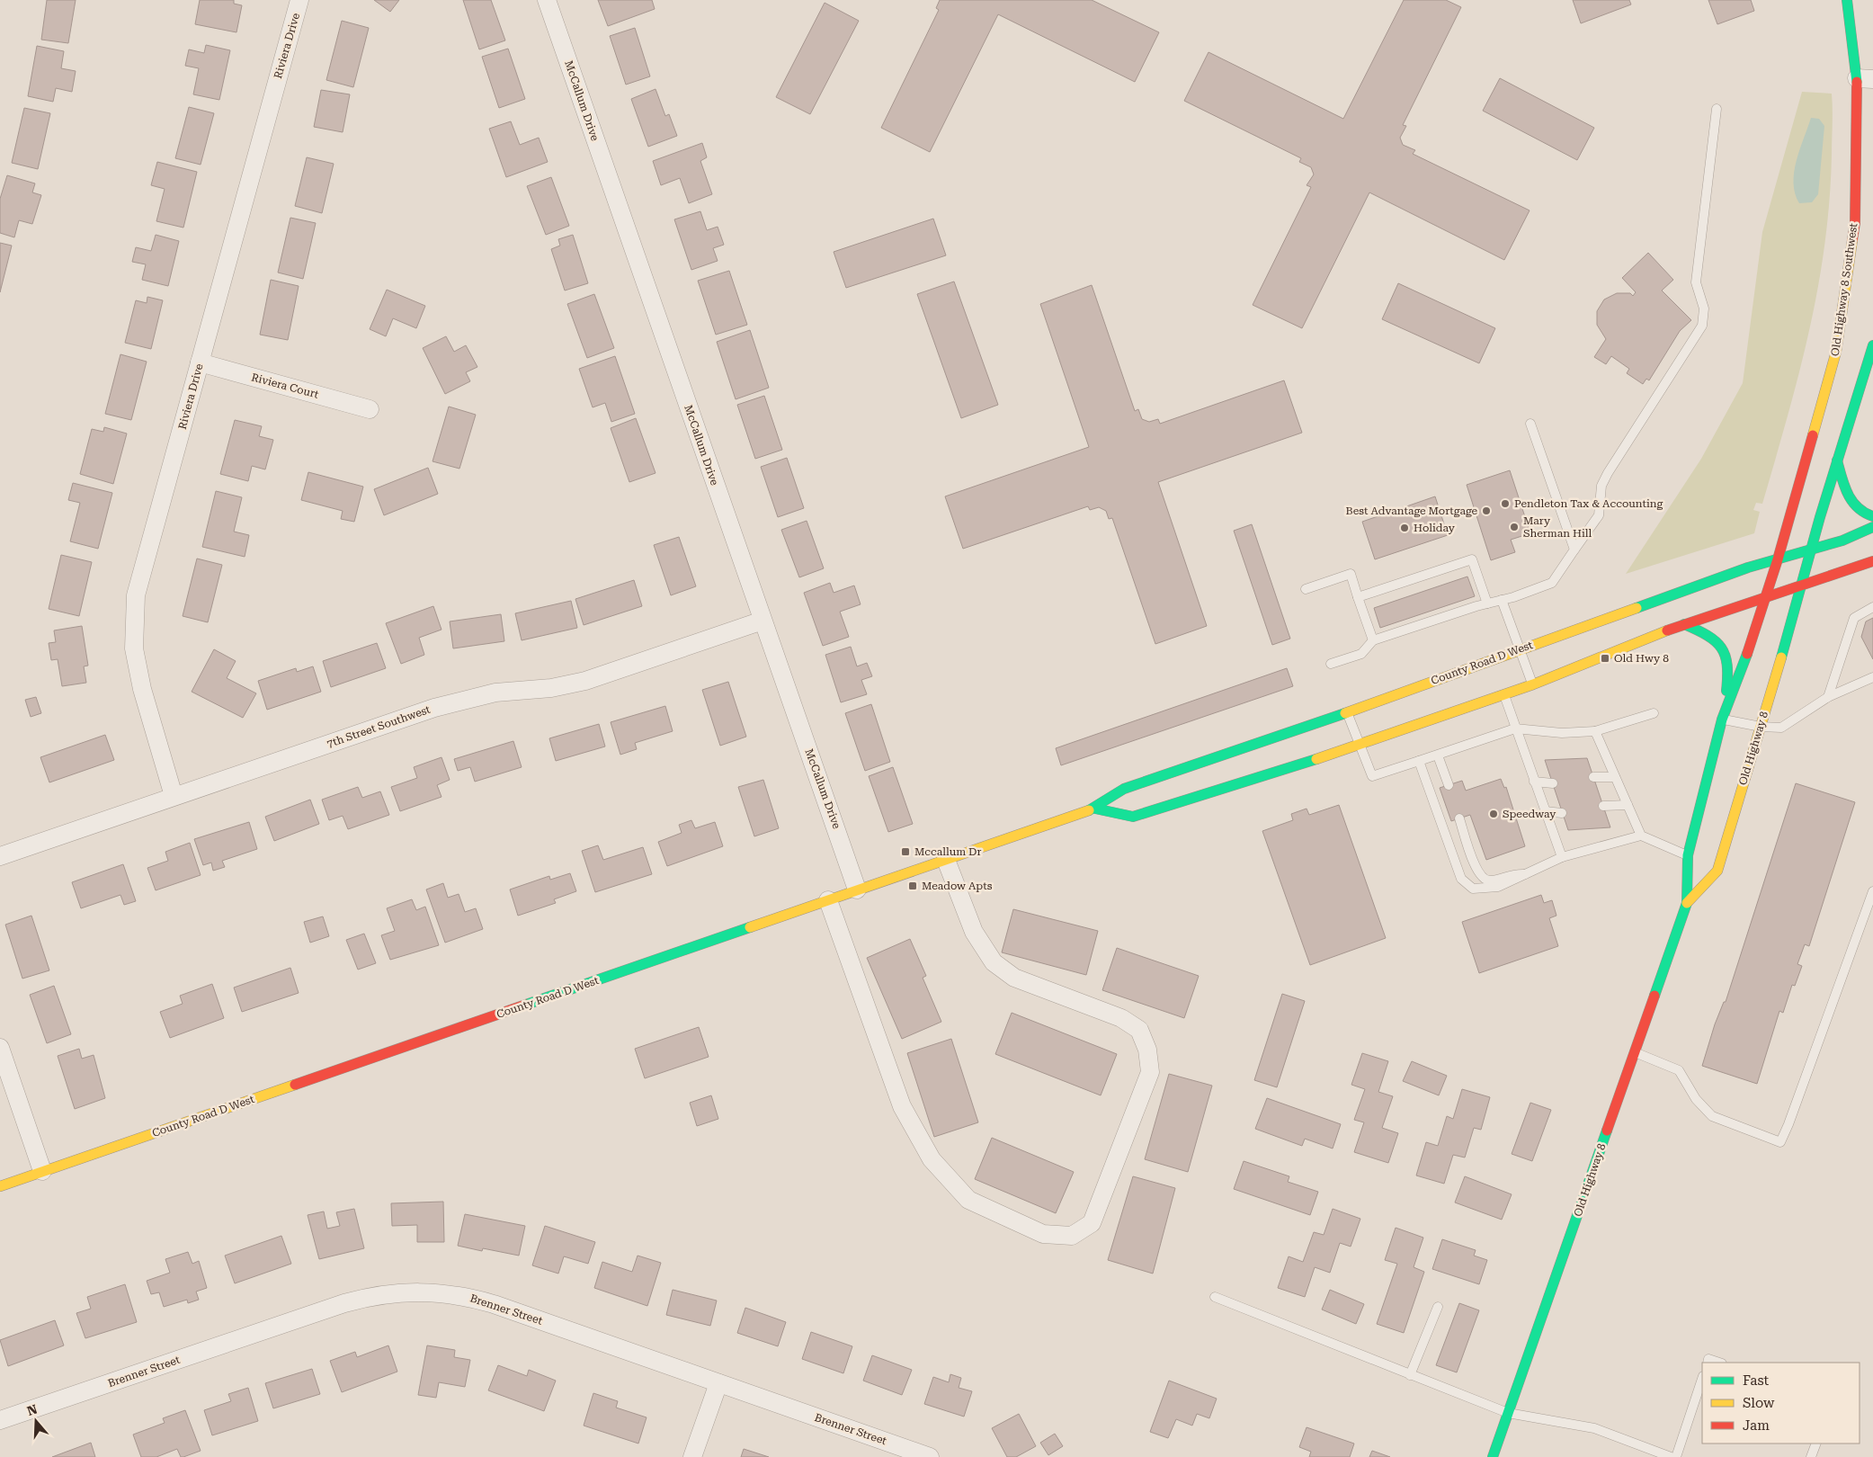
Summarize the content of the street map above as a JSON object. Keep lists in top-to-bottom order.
{
  "streets": {
    "main road": ["Old Highway 8 Southwest", "County Road D West", "Old Highway 8"],
    "street": [
      "Riviera Drive",
      "McCallum Drive",
      "Riviera Court",
      "7th Street Southwest",
      "Brenner Street"
    ]
  },
  "crossings": [
    ["Riviera Drive", "Riviera Court"],
    ["Riviera Drive", "7th Street Southwest"],
    ["McCallum Drive", "County Road D West"],
    ["McCallum Drive", "7th Street Southwest"],
    ["Old Highway 8 Southwest", "County Road D West"],
    ["Old Highway 8 Southwest", "Old Highway 8"]
  ],
  "places": {
    "other": [
      "Pendleton Tax & Accounting",
      "Best Advantage Mortgage",
      "Mary Sherman Hill",
      "Holiday",
      "Speedway"
    ],
    "transit": ["Old Hwy 8", "Mccallum Dr", "Meadow Apts"]
  },
  "legend": ["Fast", "Slow", "Jam"],
  "north": "top"
}
